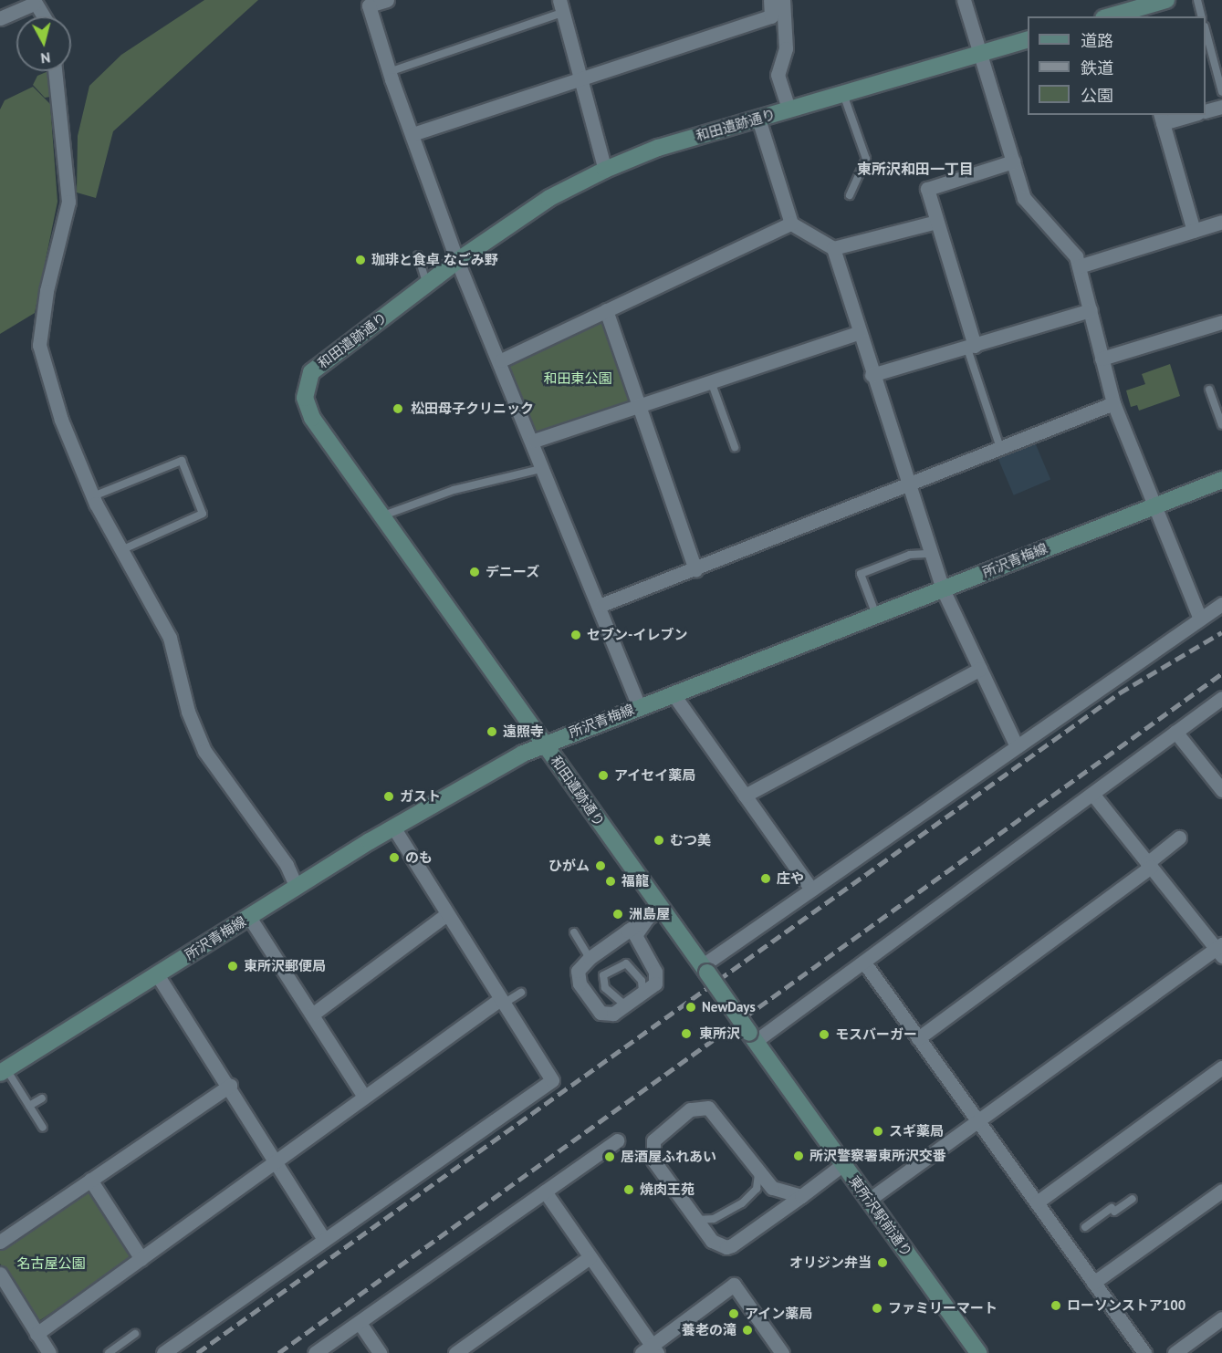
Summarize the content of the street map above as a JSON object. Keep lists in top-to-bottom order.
{
  "streets": {
    "street": ["和田遺跡通り", "所沢青梅線", "東所沢駅前通り"]
  },
  "crossings": [
    ["和田遺跡通り", "所沢青梅線"],
    ["和田遺跡通り", "東所沢駅前通り"]
  ],
  "districts": ["東所沢和田一丁目"],
  "parks": ["和田東公園", "名古屋公園"],
  "places": [
    "珈琲と食卓 なごみ野",
    "松田母子クリニック",
    "デニーズ",
    "セブン-イレブン",
    "遠照寺",
    "アイセイ薬局",
    "ガスト",
    "むつ美",
    "のも",
    "ひがム",
    "庄や",
    "福龍",
    "洲島屋",
    "東所沢郵便局",
    "NewDays",
    "東所沢",
    "モスバーガー",
    "スギ薬局",
    "所沢警察署東所沢交番",
    "居酒屋ふれあい",
    "焼肉王苑",
    "オリジン弁当",
    "ローソンストア100",
    "ファミリーマート",
    "アイン薬局",
    "養老の滝"
  ],
  "legend": ["道路", "鉄道", "公園"],
  "north": "bottom"
}
